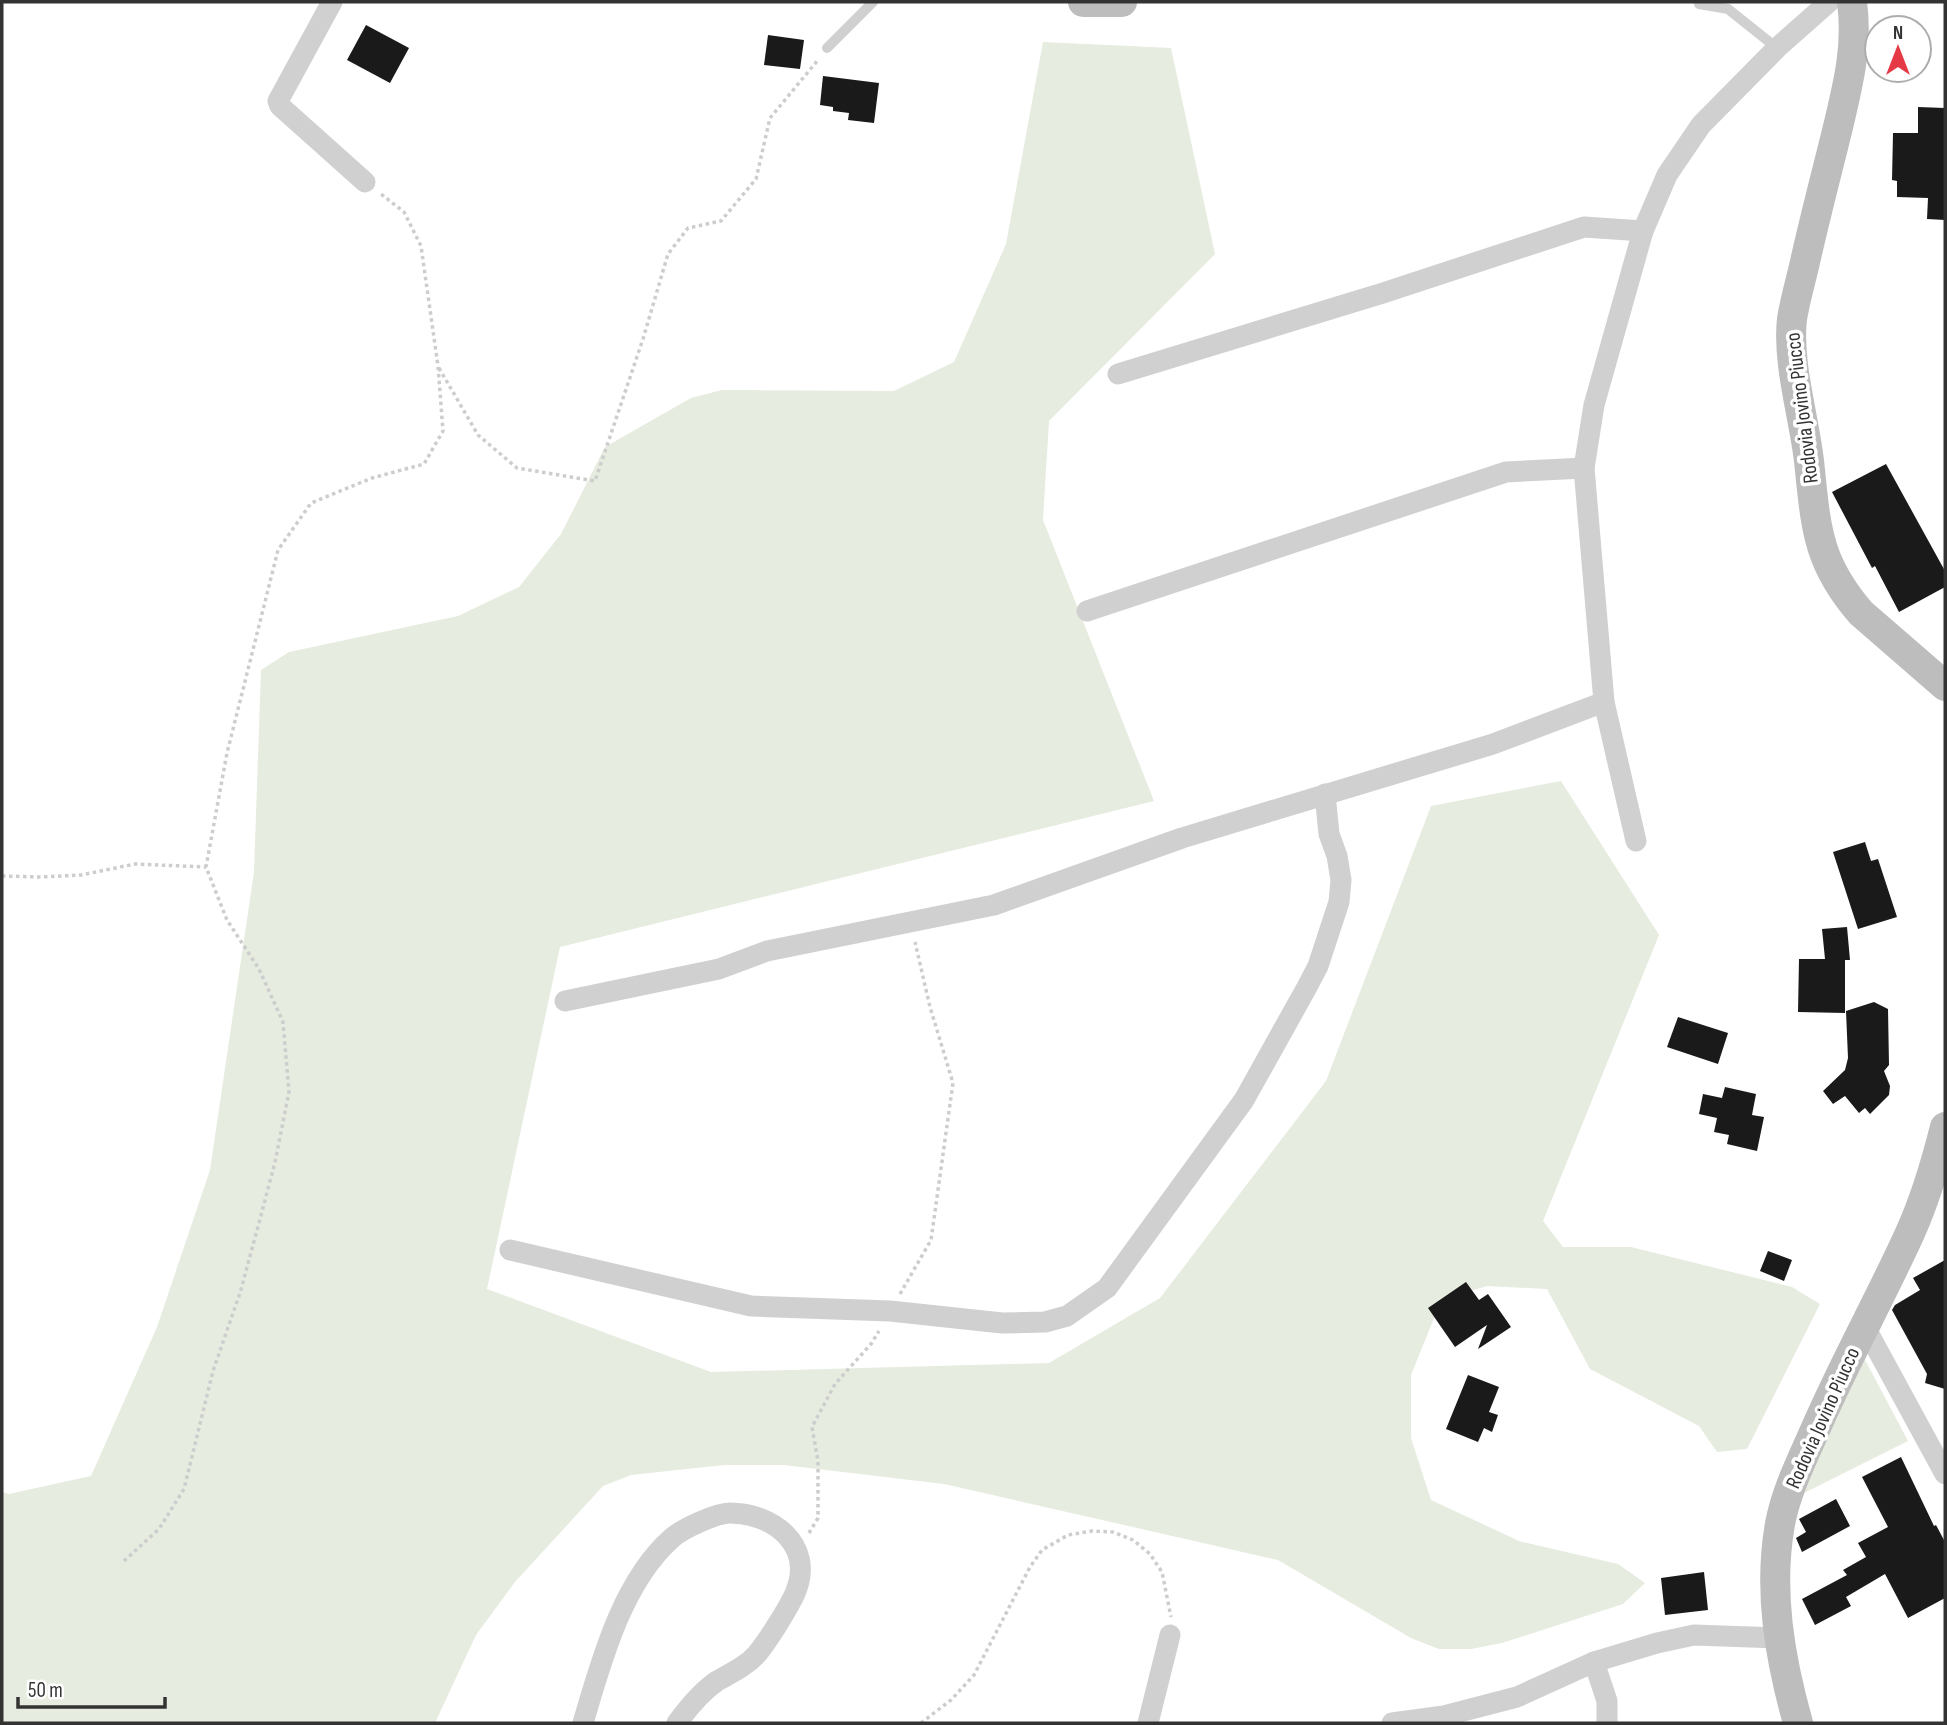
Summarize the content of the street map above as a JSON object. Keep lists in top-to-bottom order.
{
  "streets": {
    "main road": ["Rodovia Jovino Piucco"]
  },
  "scale_bar": "50 m",
  "north": "top"
}
